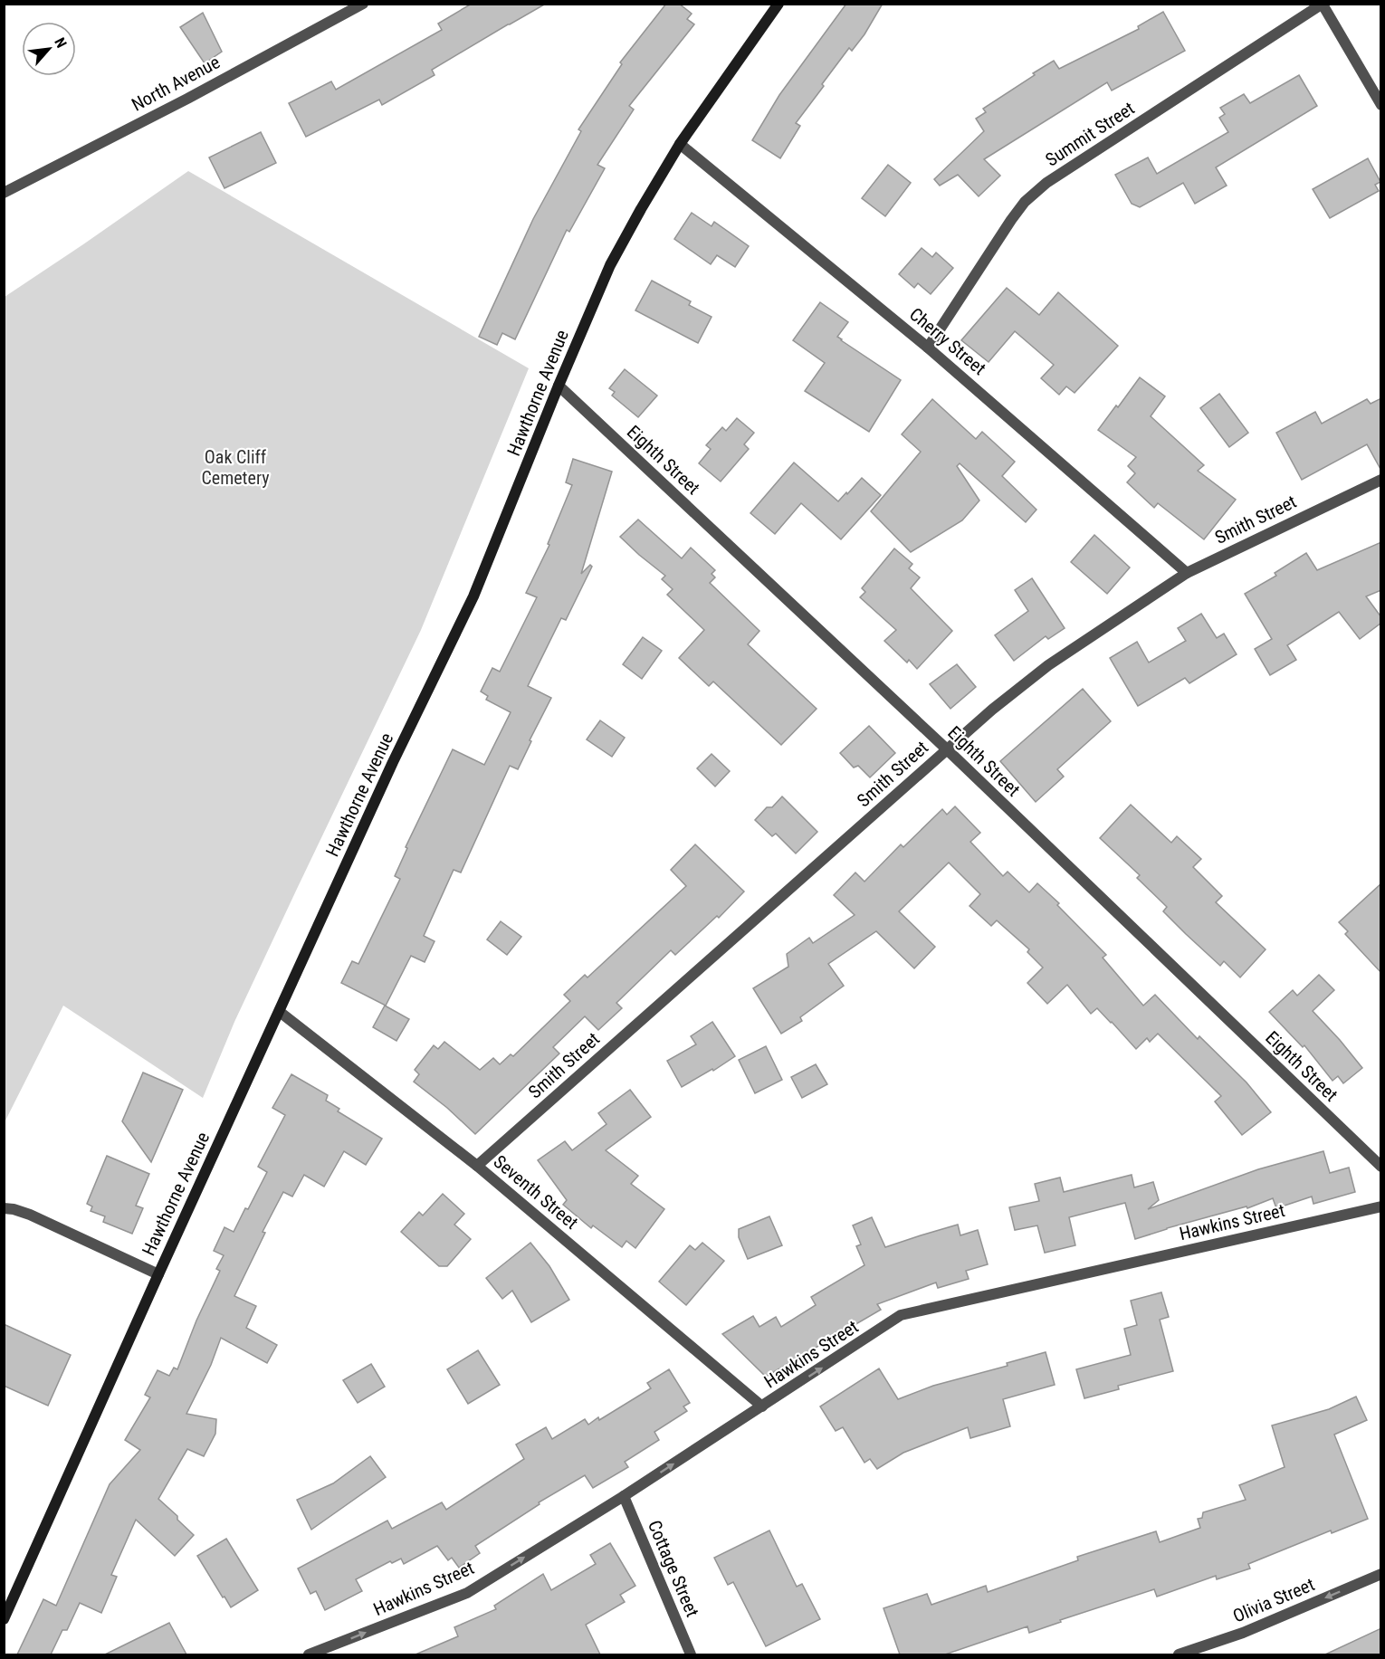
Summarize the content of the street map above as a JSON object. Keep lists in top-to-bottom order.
{
  "streets": {
    "street": [
      "North Avenue",
      "Summit Street",
      "Cherry Street",
      "Hawthorne Avenue",
      "Eighth Street",
      "Smith Street",
      "Seventh Street",
      "Hawkins Street",
      "Cottage Street",
      "Olivia Street"
    ]
  },
  "crossings": [
    ["Summit Street", "Cherry Street"],
    ["Cherry Street", "Hawthorne Avenue"],
    ["Cherry Street", "Smith Street"],
    ["Hawthorne Avenue", "Eighth Street"],
    ["Hawthorne Avenue", "Seventh Street"],
    ["Eighth Street", "Smith Street"],
    ["Smith Street", "Seventh Street"],
    ["Seventh Street", "Hawkins Street"],
    ["Hawkins Street", "Cottage Street"]
  ],
  "one_way": ["Hawkins Street", "Olivia Street"],
  "parks": ["Oak Cliff Cemetery"],
  "north": "top right"
}
